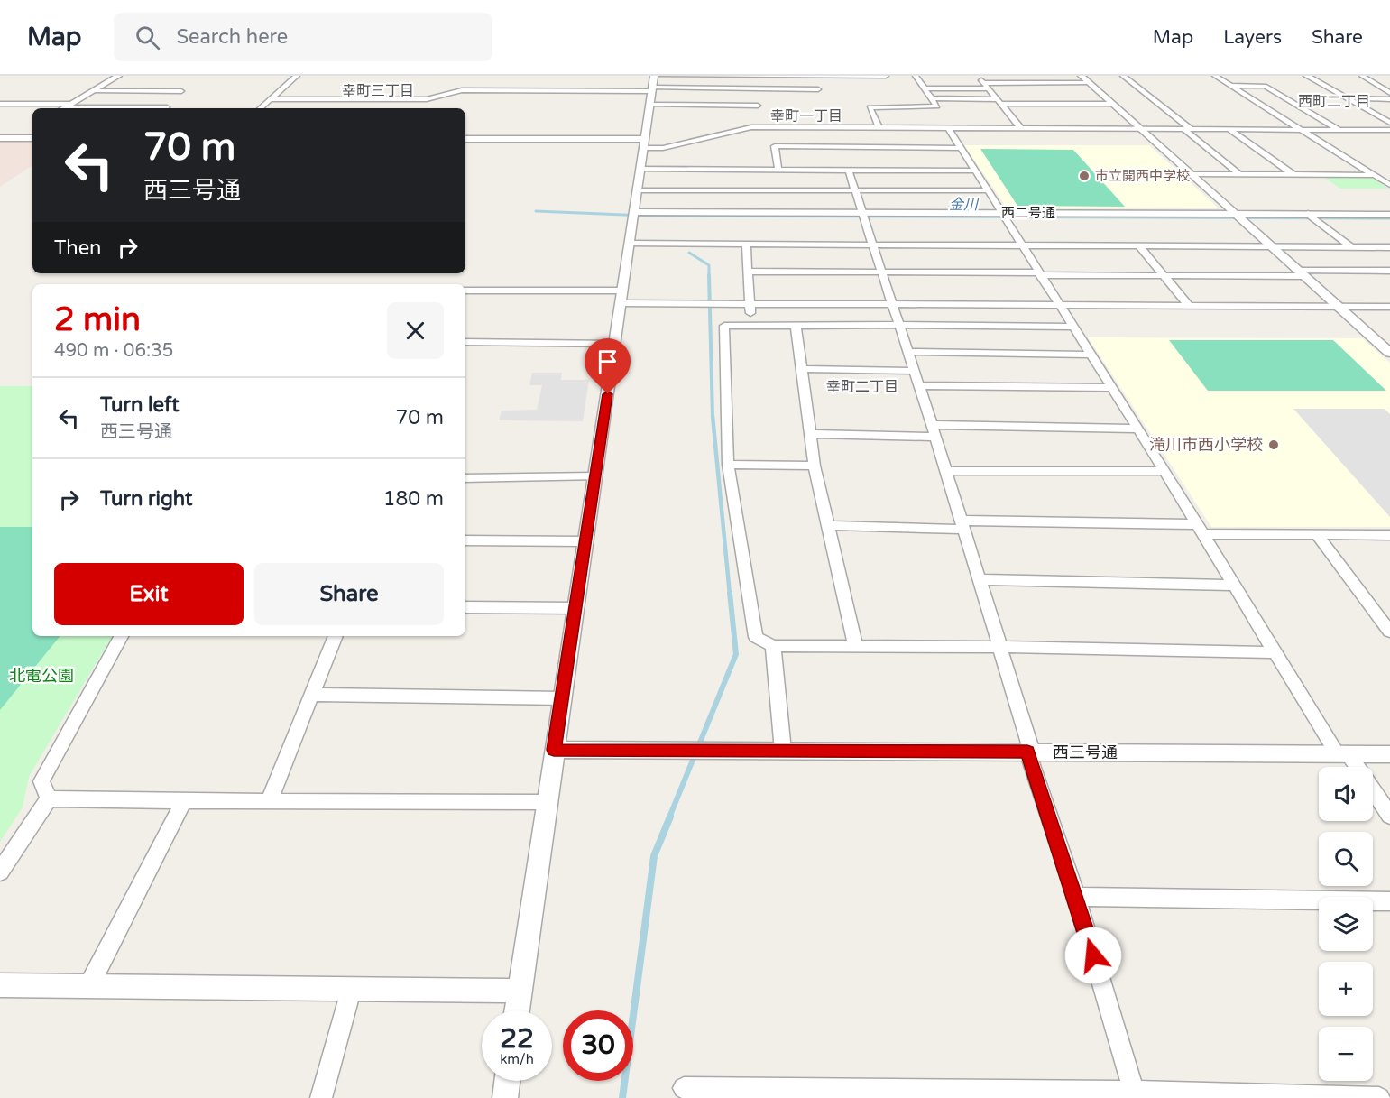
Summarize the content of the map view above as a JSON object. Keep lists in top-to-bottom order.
{
  "streets": {
    "street": ["西二号通", "西三号通"]
  },
  "districts": [
    "幸町三丁目",
    "西町二丁目",
    "幸町一丁目",
    "幸町二丁目"
  ],
  "water": ["金川"],
  "parks": ["北電公園"],
  "places": ["市立開西中学校", "滝川市西小学校"],
  "page": {
    "header": "Map",
    "search": "Search here",
    "nav": ["Map", "Layers", "Share"],
    "turn": ["70 m", "西三号通"],
    "then": "Then",
    "heading": ["2 min", "490 m · 06:35"],
    "list": [
      {
        "name": "Turn left",
        "note": "西三号通",
        "value": "70 m"
      },
      {
        "name": "Turn right",
        "value": "180 m"
      }
    ],
    "buttons": ["Exit", "Share"],
    "map_buttons": ["+", "−"],
    "speed": "22 km/h",
    "limit": "30"
  }
}
